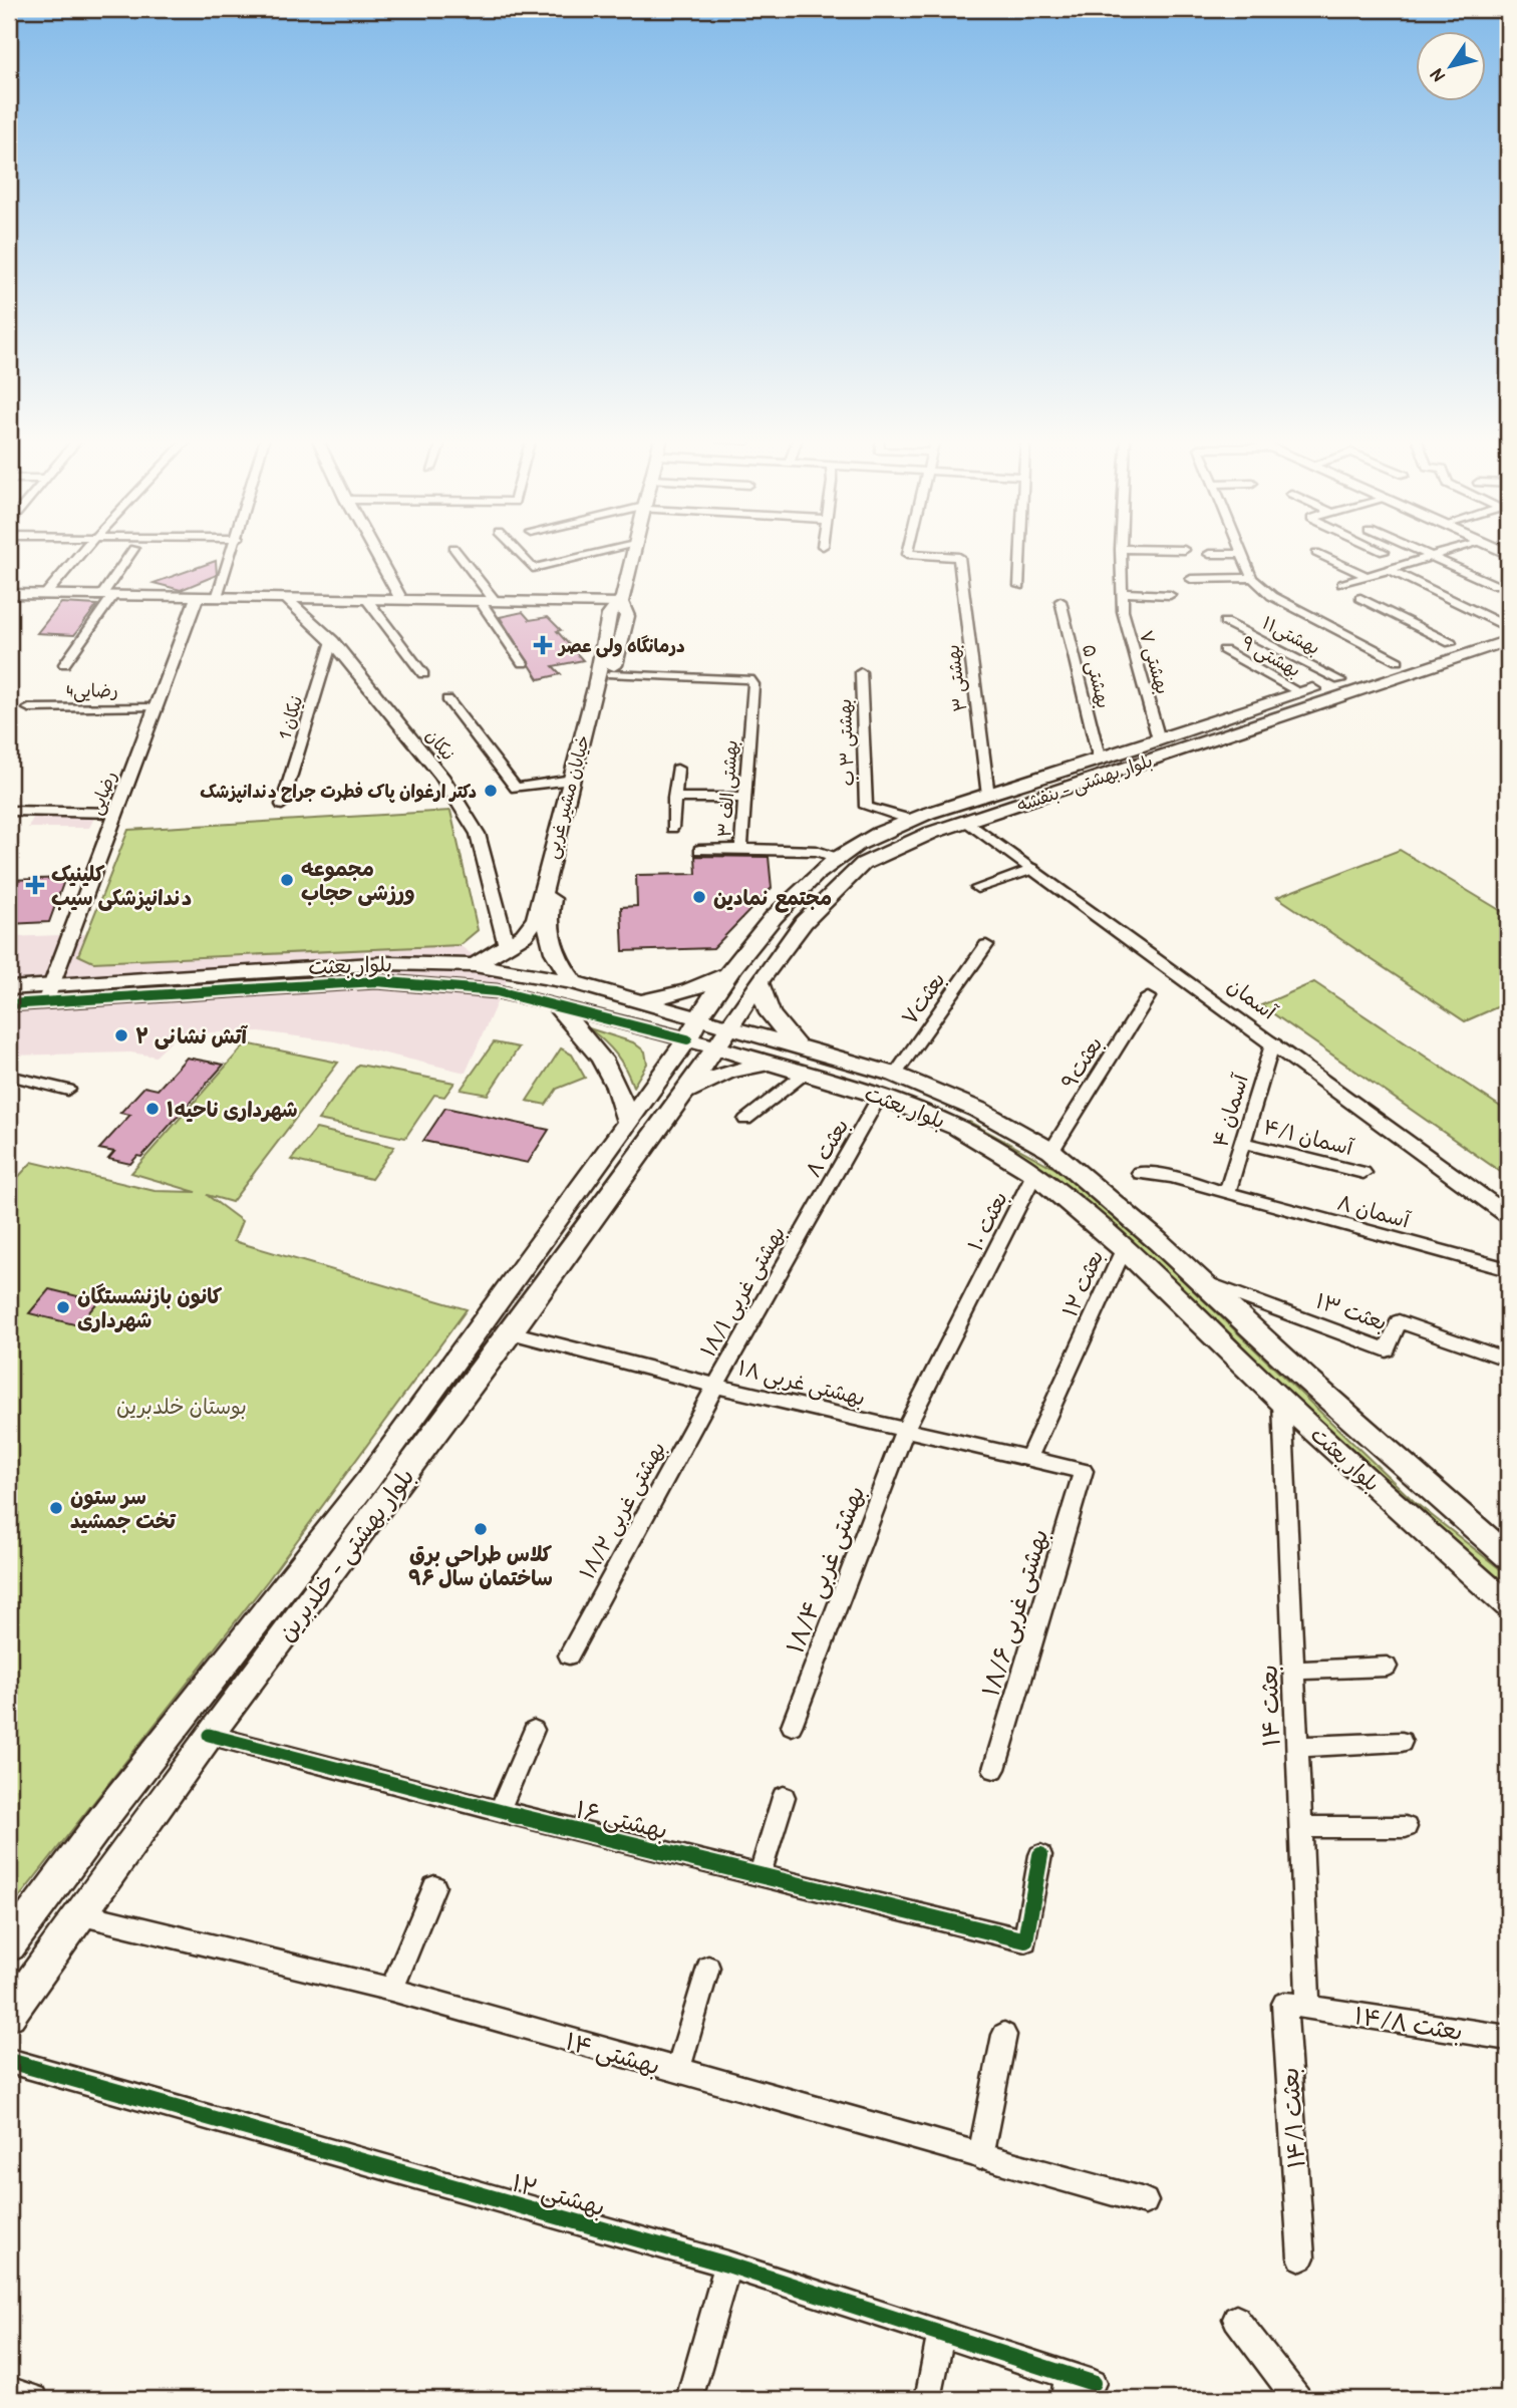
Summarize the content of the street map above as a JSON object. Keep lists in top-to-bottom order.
{
  "streets": {
    "main road": [
      "بلوار بهشتی - بنفشه",
      "خیابان مشیر غربی",
      "بلوار بعثت",
      "بلوار بهشتی - خلدبرین"
    ],
    "street": [
      "بهشتی۱۱",
      "بهشتی ۹",
      "بهشتی ۷",
      "بهشتی ۵",
      "بهشتی ۳",
      "4رضایی",
      "نیکان 1",
      "بهشتی ۳ ب",
      "نیکان",
      "بهشتی الف ۳",
      "رضایی",
      "بعثت۷",
      "آسمان",
      "بعثت۹",
      "۴ آسمان",
      "۴/۱ آسمان",
      "۸ بعثت",
      "۸ آسمان",
      "۱۰ بعثت",
      "۱۲ بعثت",
      "بهشتی غربی ۱۸/۱",
      "۱۳ بعثت",
      "بهشتی غربی ۱۸",
      "بهشتی غربی ۱۸/۲",
      "بهشتی غربی ۱۸/۴",
      "بهشتی غربی ۱۸/۶",
      "بعثت ۱۴",
      "۱۶ بهشتی",
      "۱۴/۸ بعثت",
      "۱۴ بهشتی",
      "۱۴/۱ بعثت",
      "۱۲ بهشتی"
    ]
  },
  "crossings": [
    ["بهشتی۱۱", "بلوار بهشتی - بنفشه"],
    ["بهشتی ۹", "بلوار بهشتی - بنفشه"],
    ["بهشتی ۷", "بلوار بهشتی - بنفشه"],
    ["بهشتی ۵", "بلوار بهشتی - بنفشه"],
    ["بهشتی ۳", "بلوار بهشتی - بنفشه"],
    ["4رضایی", "رضایی"],
    ["نیکان 1", "نیکان"],
    ["بهشتی ۳ ب", "بلوار بهشتی - بنفشه"],
    ["نیکان", "خیابان مشیر غربی"],
    ["بلوار بهشتی - بنفشه", "بهشتی الف ۳"],
    ["بلوار بهشتی - بنفشه", "بلوار بعثت"],
    ["بلوار بهشتی - بنفشه", "آسمان"],
    ["بلوار بهشتی - بنفشه", "بلوار بهشتی - خلدبرین"],
    ["بهشتی الف ۳", "خیابان مشیر غربی"],
    ["رضایی", "بلوار بعثت"],
    ["خیابان مشیر غربی", "بلوار بعثت"],
    ["بلوار بعثت", "بعثت۷"],
    ["بلوار بعثت", "بعثت۹"],
    ["بلوار بعثت", "۸ بعثت"],
    ["بلوار بعثت", "۱۰ بعثت"],
    ["بلوار بعثت", "۱۲ بعثت"],
    ["بلوار بعثت", "۱۳ بعثت"],
    ["بلوار بعثت", "بلوار بهشتی - خلدبرین"],
    ["بلوار بعثت", "بعثت ۱۴"],
    ["آسمان", "۴ آسمان"],
    ["۴ آسمان", "۴/۱ آسمان"],
    ["۴ آسمان", "۸ آسمان"],
    ["۸ بعثت", "بهشتی غربی ۱۸/۱"],
    ["۱۰ بعثت", "بهشتی غربی ۱۸"],
    ["۱۰ بعثت", "بهشتی غربی ۱۸/۴"],
    ["۱۲ بعثت", "بهشتی غربی ۱۸"],
    ["بهشتی غربی ۱۸/۱", "بهشتی غربی ۱۸"],
    ["بهشتی غربی ۱۸/۱", "بهشتی غربی ۱۸/۲"],
    ["بهشتی غربی ۱۸", "بهشتی غربی ۱۸/۲"],
    ["بهشتی غربی ۱۸", "بلوار بهشتی - خلدبرین"],
    ["بهشتی غربی ۱۸", "بهشتی غربی ۱۸/۴"],
    ["بهشتی غربی ۱۸", "بهشتی غربی ۱۸/۶"],
    ["بلوار بهشتی - خلدبرین", "۱۶ بهشتی"],
    ["بلوار بهشتی - خلدبرین", "۱۴ بهشتی"],
    ["بعثت ۱۴", "۱۴/۸ بعثت"],
    ["بعثت ۱۴", "۱۴/۱ بعثت"],
    ["۱۴/۸ بعثت", "۱۴/۱ بعثت"]
  ],
  "parks": ["بوستان خلدبرین"],
  "places": {
    "health": ["درمانگاه ولی عصر", "کلینیک دندانپزشکی سیب"],
    "other": [
      "دکتر ارغوان پاک فطرت جراح دندانپزشک",
      "مجموعه ورزشی حجاب",
      "مجتمع نمادین",
      "آتش نشانی ۲",
      "شهرداری ناحیه۱",
      "کانون بازنشستگان شهرداری",
      "سر ستون تخت جمشید",
      "کلاس طراحی برق ساختمان سال ۹۶"
    ]
  },
  "north": "bottom left"
}
